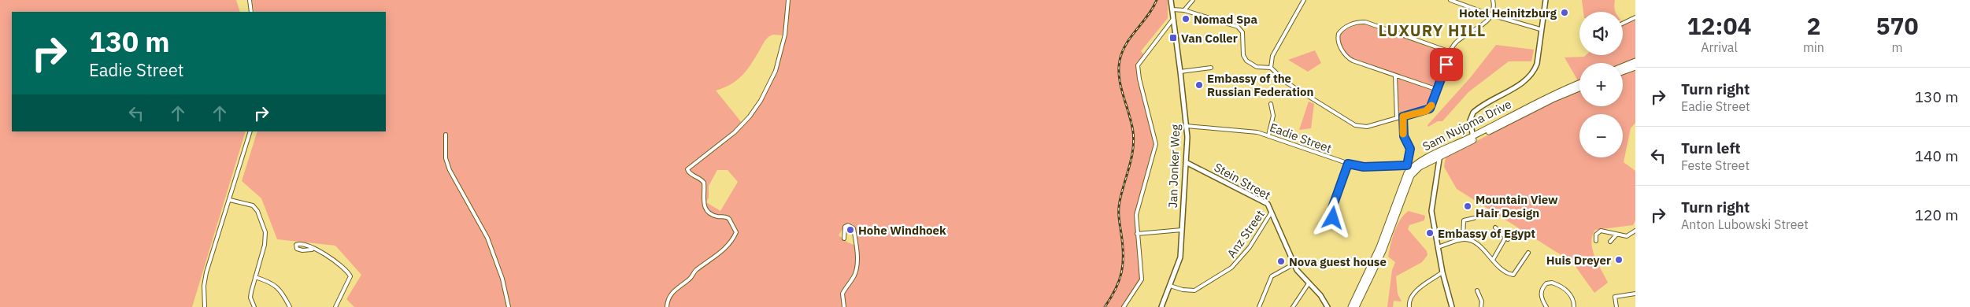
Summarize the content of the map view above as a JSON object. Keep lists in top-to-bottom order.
{
  "streets": {
    "highway": ["Sam Nujoma Drive"],
    "street": [
      "Eadie Street",
      "Jan Jonker Weg",
      "Stein Street",
      "Anz Street"
    ]
  },
  "crossings": [
    ["Sam Nujoma Drive", "Eadie Street"],
    ["Eadie Street", "Jan Jonker Weg"],
    ["Jan Jonker Weg", "Stein Street"],
    ["Jan Jonker Weg", "Anz Street"],
    ["Stein Street", "Anz Street"]
  ],
  "districts": ["LUXURY HILL"],
  "places": {
    "other": [
      "Hotel Heinitzburg",
      "Nomad Spa",
      "Embassy of the Russian Federation",
      "Mountain View Hair Design",
      "Hohe Windhoek",
      "Embassy of Egypt",
      "Huis Dreyer",
      "Nova guest house"
    ],
    "transit": ["Van Coller"]
  },
  "page": {
    "eta": [
      "12:04",
      "Arrival",
      "2",
      "min",
      "570",
      "m"
    ],
    "map_buttons": ["+", "−"],
    "turn": ["130 m", "Eadie Street"],
    "list": [
      {
        "name": "Turn right",
        "note": "Eadie Street",
        "value": "130 m"
      },
      {
        "name": "Turn left",
        "note": "Feste Street",
        "value": "140 m"
      },
      {
        "name": "Turn right",
        "note": "Anton Lubowski Street",
        "value": "120 m"
      }
    ]
  }
}
